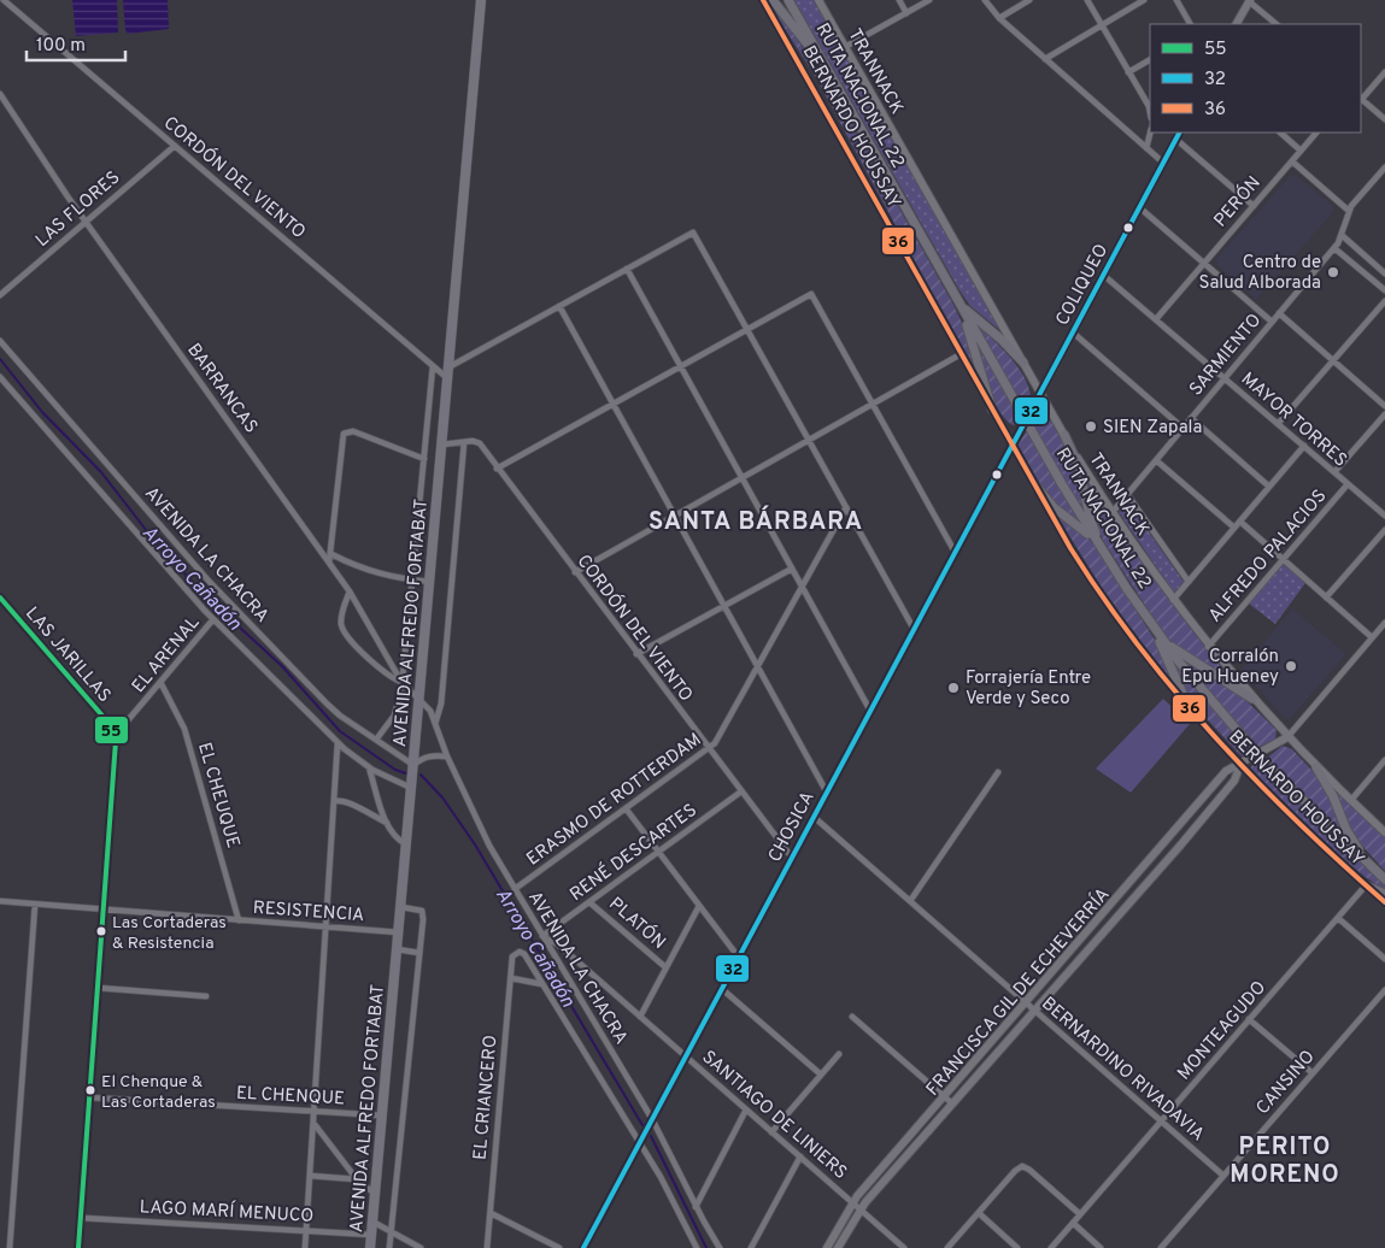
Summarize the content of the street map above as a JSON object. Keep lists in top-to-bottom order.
{
  "streets": {
    "highway": ["AVENIDA ALFREDO FORTABAT"],
    "main road": ["RUTA NACIONAL 22"],
    "street": [
      "TRANNACK",
      "BERNARDO HOUSSAY",
      "CORDÓN DEL VIENTO",
      "PERÓN",
      "LAS FLORES",
      "COLIQUEO",
      "SARMIENTO",
      "BARRANCAS",
      "MAYOR TORRES",
      "AVENIDA LA CHACRA",
      "ALFREDO PALACIOS",
      "LAS JARILLAS",
      "EL ARENAL",
      "EL CHEUQUE",
      "ERASMO DE ROTTERDAM",
      "CHOSICA",
      "RENÉ DESCARTES",
      "RESISTENCIA",
      "PLATÓN",
      "FRANCISCA GIL DE ECHEVERRÍA",
      "MONTEAGUDO",
      "BERNARDINO RIVADAVIA",
      "CANSINO",
      "EL CHENQUE",
      "EL CRIANCERO",
      "SANTIAGO DE LINIERS",
      "LAGO MARÍ MENUCO"
    ]
  },
  "crossings": [
    ["TRANNACK", "COLIQUEO"],
    ["TRANNACK", "SARMIENTO"],
    ["TRANNACK", "ALFREDO PALACIOS"],
    ["TRANNACK", "FRANCISCA GIL DE ECHEVERRÍA"],
    ["RUTA NACIONAL 22", "COLIQUEO"],
    ["RUTA NACIONAL 22", "CHOSICA"],
    ["RUTA NACIONAL 22", "FRANCISCA GIL DE ECHEVERRÍA"],
    ["BERNARDO HOUSSAY", "CHOSICA"],
    ["BERNARDO HOUSSAY", "FRANCISCA GIL DE ECHEVERRÍA"],
    ["BERNARDO HOUSSAY", "MONTEAGUDO"],
    ["CORDÓN DEL VIENTO", "LAS FLORES"],
    ["CORDÓN DEL VIENTO", "AVENIDA ALFREDO FORTABAT"],
    ["CORDÓN DEL VIENTO", "ERASMO DE ROTTERDAM"],
    ["CORDÓN DEL VIENTO", "CHOSICA"],
    ["CORDÓN DEL VIENTO", "RENÉ DESCARTES"],
    ["PERÓN", "MAYOR TORRES"],
    ["LAS FLORES", "BARRANCAS"],
    ["COLIQUEO", "MAYOR TORRES"],
    ["COLIQUEO", "CHOSICA"],
    ["SARMIENTO", "MAYOR TORRES"],
    ["BARRANCAS", "AVENIDA LA CHACRA"],
    ["BARRANCAS", "AVENIDA ALFREDO FORTABAT"],
    ["MAYOR TORRES", "ALFREDO PALACIOS"],
    ["AVENIDA LA CHACRA", "AVENIDA ALFREDO FORTABAT"],
    ["AVENIDA LA CHACRA", "EL ARENAL"],
    ["AVENIDA LA CHACRA", "ERASMO DE ROTTERDAM"],
    ["AVENIDA LA CHACRA", "CHOSICA"],
    ["AVENIDA LA CHACRA", "RENÉ DESCARTES"],
    ["AVENIDA LA CHACRA", "SANTIAGO DE LINIERS"],
    ["AVENIDA ALFREDO FORTABAT", "RESISTENCIA"],
    ["AVENIDA ALFREDO FORTABAT", "EL CHENQUE"],
    ["AVENIDA ALFREDO FORTABAT", "LAGO MARÍ MENUCO"],
    ["LAS JARILLAS", "EL ARENAL"],
    ["EL ARENAL", "EL CHEUQUE"],
    ["EL CHEUQUE", "RESISTENCIA"],
    ["CHOSICA", "BERNARDINO RIVADAVIA"],
    ["CHOSICA", "SANTIAGO DE LINIERS"],
    ["RENÉ DESCARTES", "PLATÓN"],
    ["RENÉ DESCARTES", "SANTIAGO DE LINIERS"],
    ["FRANCISCA GIL DE ECHEVERRÍA", "BERNARDINO RIVADAVIA"],
    ["FRANCISCA GIL DE ECHEVERRÍA", "SANTIAGO DE LINIERS"],
    ["MONTEAGUDO", "BERNARDINO RIVADAVIA"],
    ["BERNARDINO RIVADAVIA", "CANSINO"]
  ],
  "districts": ["SANTA BÁRBARA", "PERITO MORENO"],
  "water": ["Arroyo Cañadón"],
  "places": [
    "Centro de Salud Alborada",
    "SIEN Zapala",
    "Corralón Epu Hueney",
    "Forrajería Entre Verde y Seco",
    "Las Cortaderas & Resistencia",
    "El Chenque & Las Cortaderas"
  ],
  "lines": ["transit line 36", "transit line 32", "transit line 55"],
  "legend": ["55", "32", "36"],
  "scale_bar": "100 m"
}
